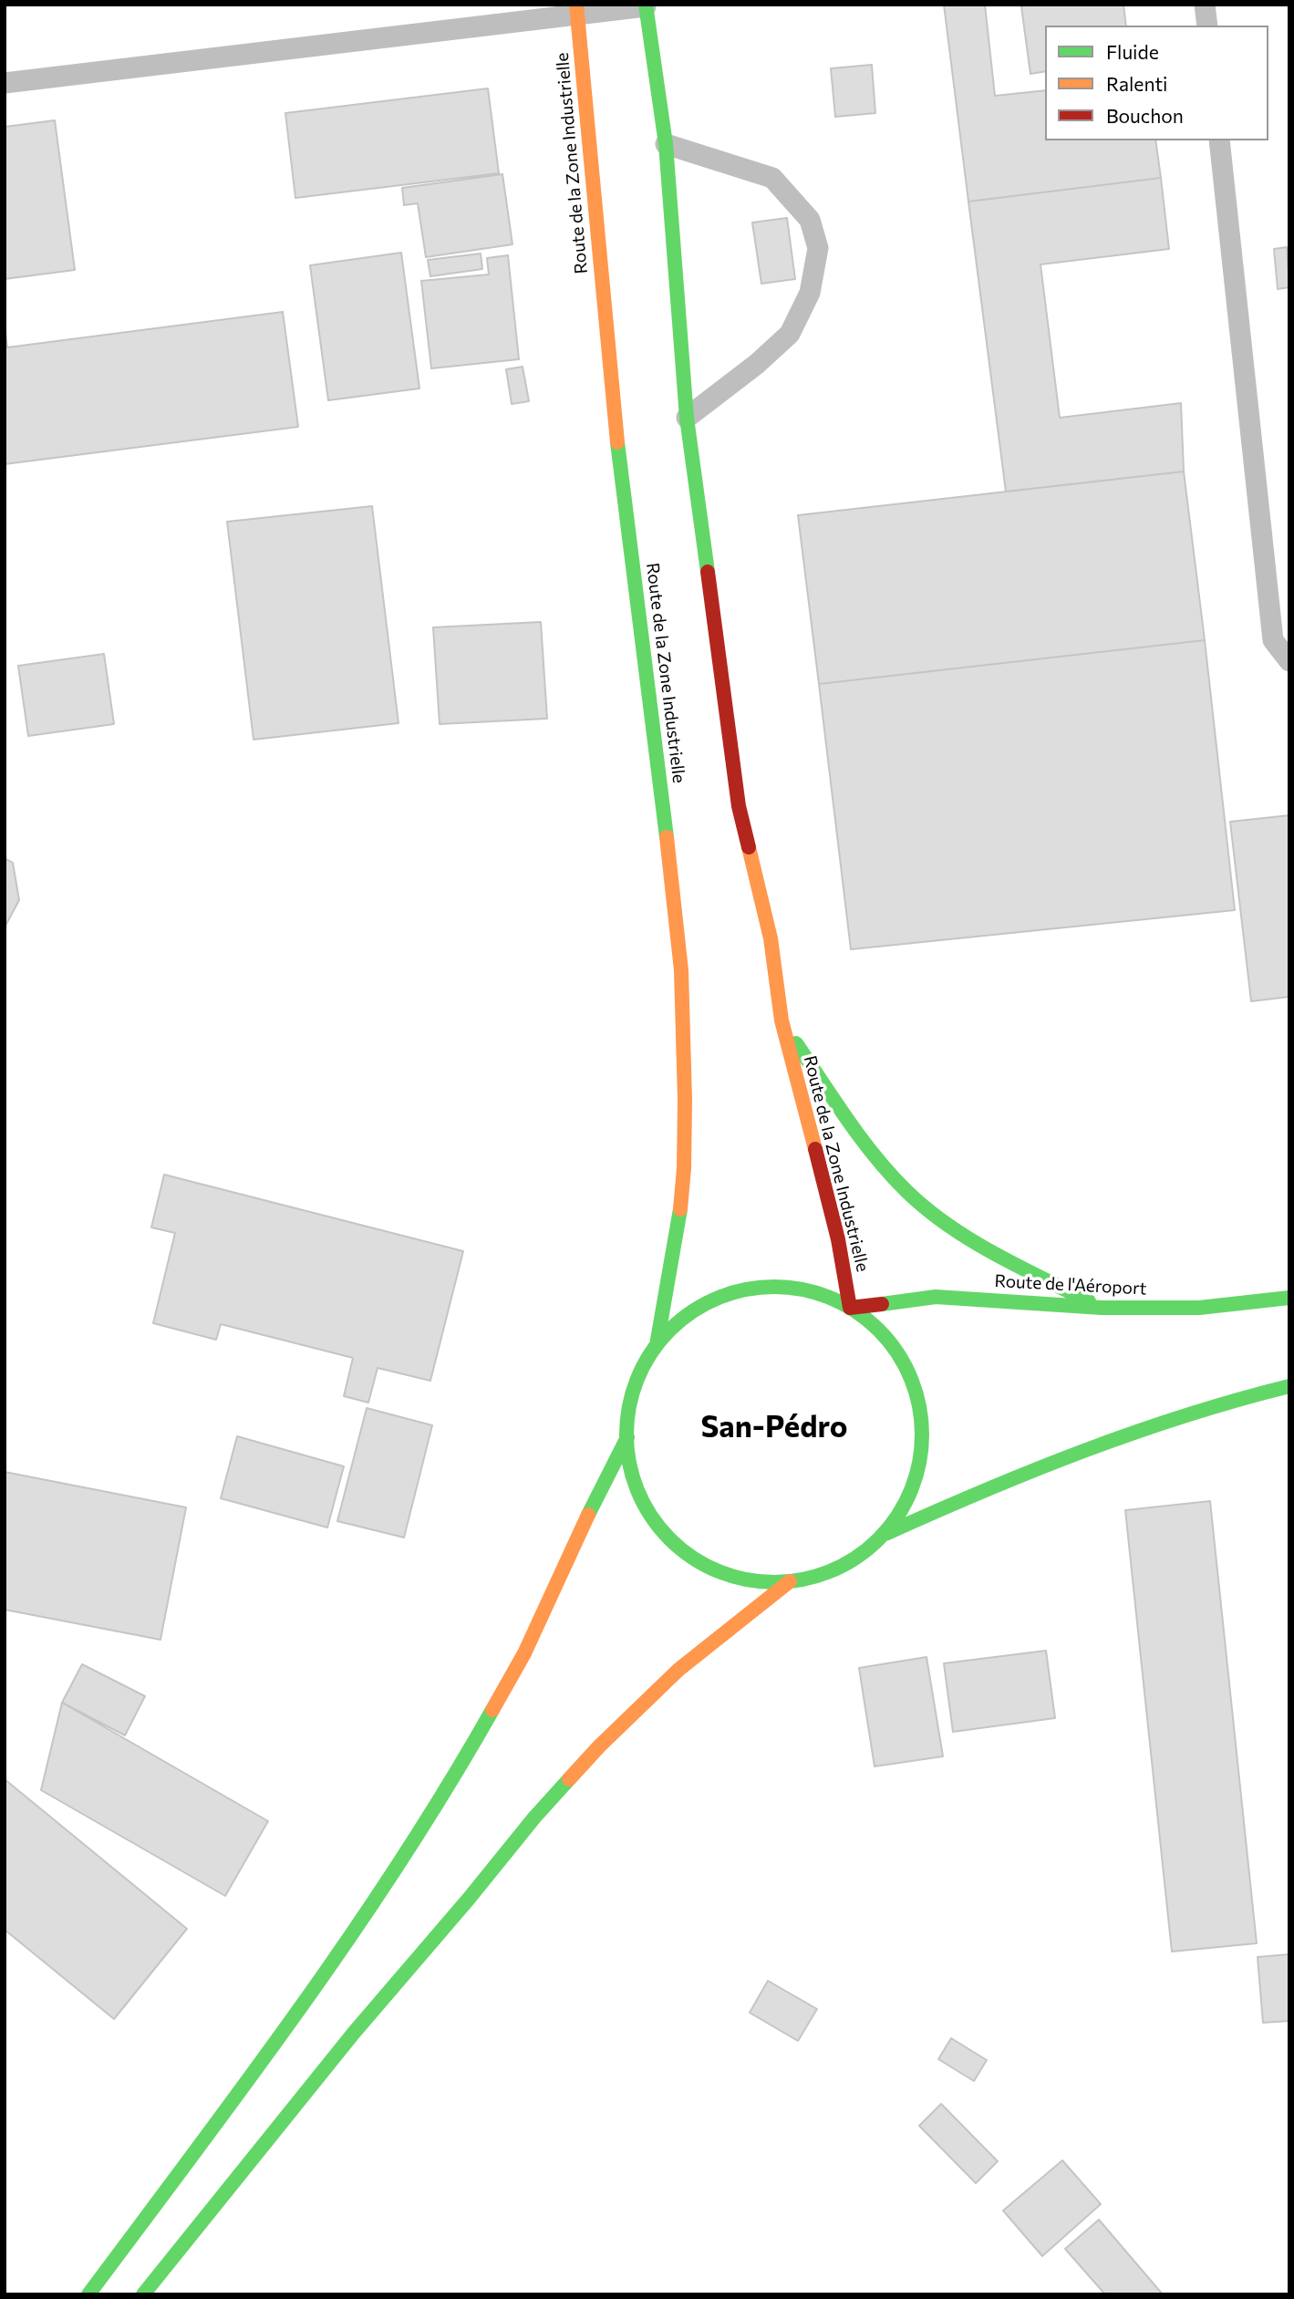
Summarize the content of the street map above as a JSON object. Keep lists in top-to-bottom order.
{
  "streets": {
    "main road": ["Route de la Zone Industrielle", "Route de l'Aéroport"]
  },
  "crossings": [
    ["Route de la Zone Industrielle", "Route de l'Aéroport"]
  ],
  "districts": ["San-Pédro"],
  "legend": ["Fluide", "Ralenti", "Bouchon"]
}
